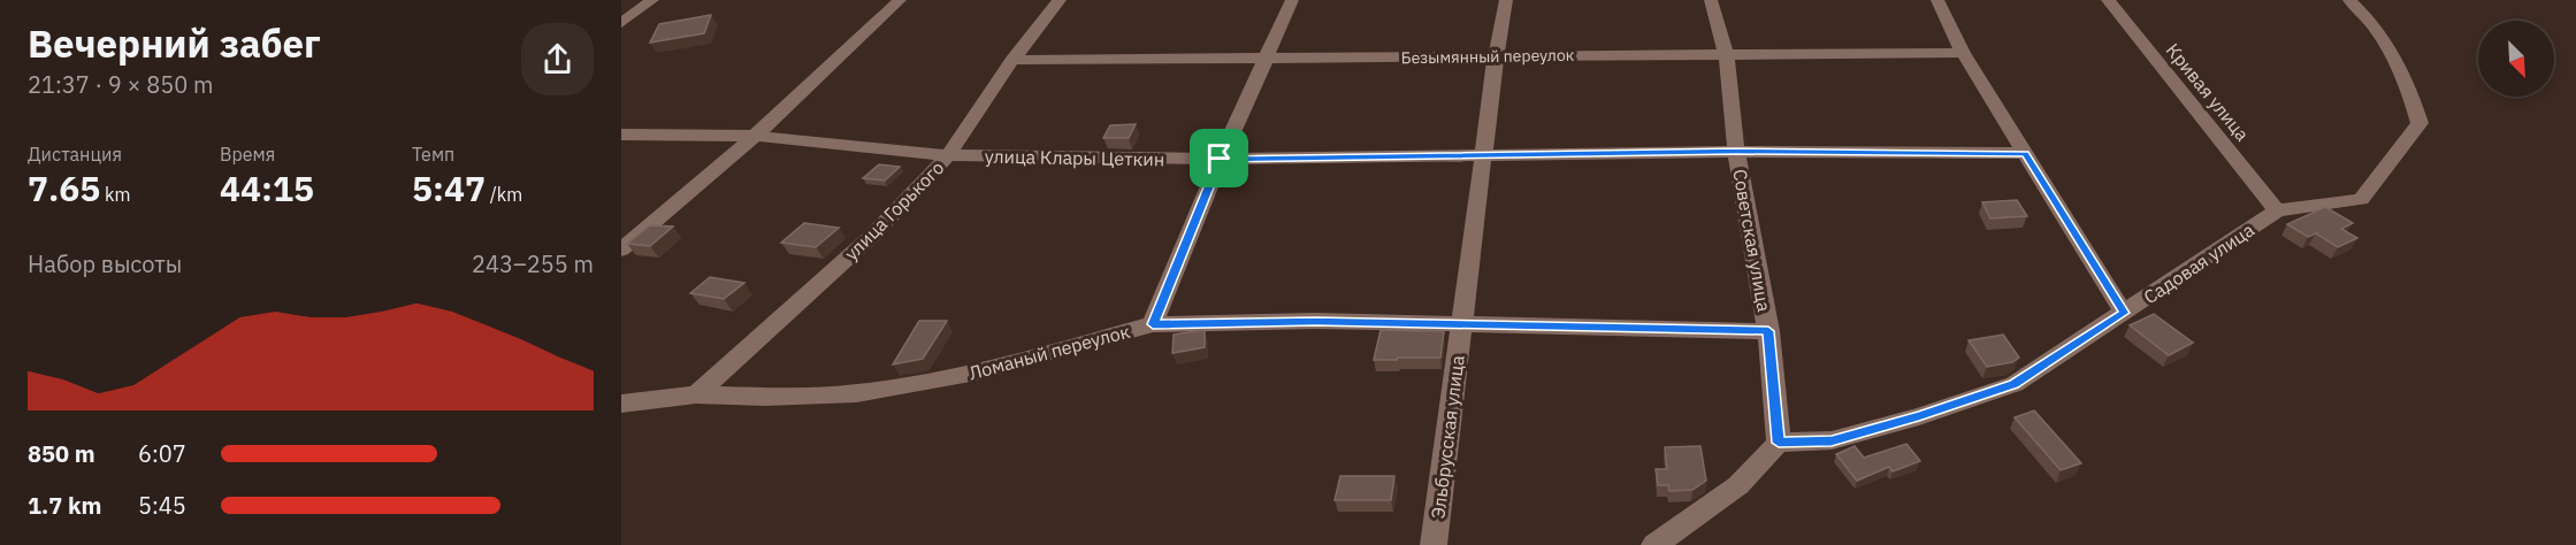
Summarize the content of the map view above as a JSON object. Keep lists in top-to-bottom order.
{
  "streets": {
    "street": [
      "Безымянный переулок",
      "Кривая улица",
      "улица Клары Цеткин",
      "улица Горького",
      "Советская улица",
      "Садовая улица",
      "Ломаный переулок",
      "Эльбрусская улица"
    ]
  },
  "crossings": [
    ["Безымянный переулок", "улица Горького"],
    ["Безымянный переулок", "Советская улица"],
    ["Безымянный переулок", "Эльбрусская улица"],
    ["Кривая улица", "Садовая улица"],
    ["улица Клары Цеткин", "улица Горького"],
    ["улица Клары Цеткин", "Советская улица"],
    ["улица Клары Цеткин", "Эльбрусская улица"],
    ["улица Горького", "Ломаный переулок"],
    ["Советская улица", "Садовая улица"],
    ["Советская улица", "Ломаный переулок"],
    ["Ломаный переулок", "Эльбрусская улица"]
  ],
  "north": "bottom right",
  "page": {
    "heading": ["Вечерний забег", "21:37 · 9 × 850 m"],
    "stats": [
      ["Дистанция", "7.65 km"],
      ["Время", "44:15"],
      ["Темп", "5:47 /km"]
    ],
    "chart": ["Набор высоты", "243–255 m"],
    "list": [
      {
        "name": "850 m",
        "note": "6:07"
      },
      {
        "name": "1.7 km",
        "note": "5:45"
      }
    ]
  }
}
